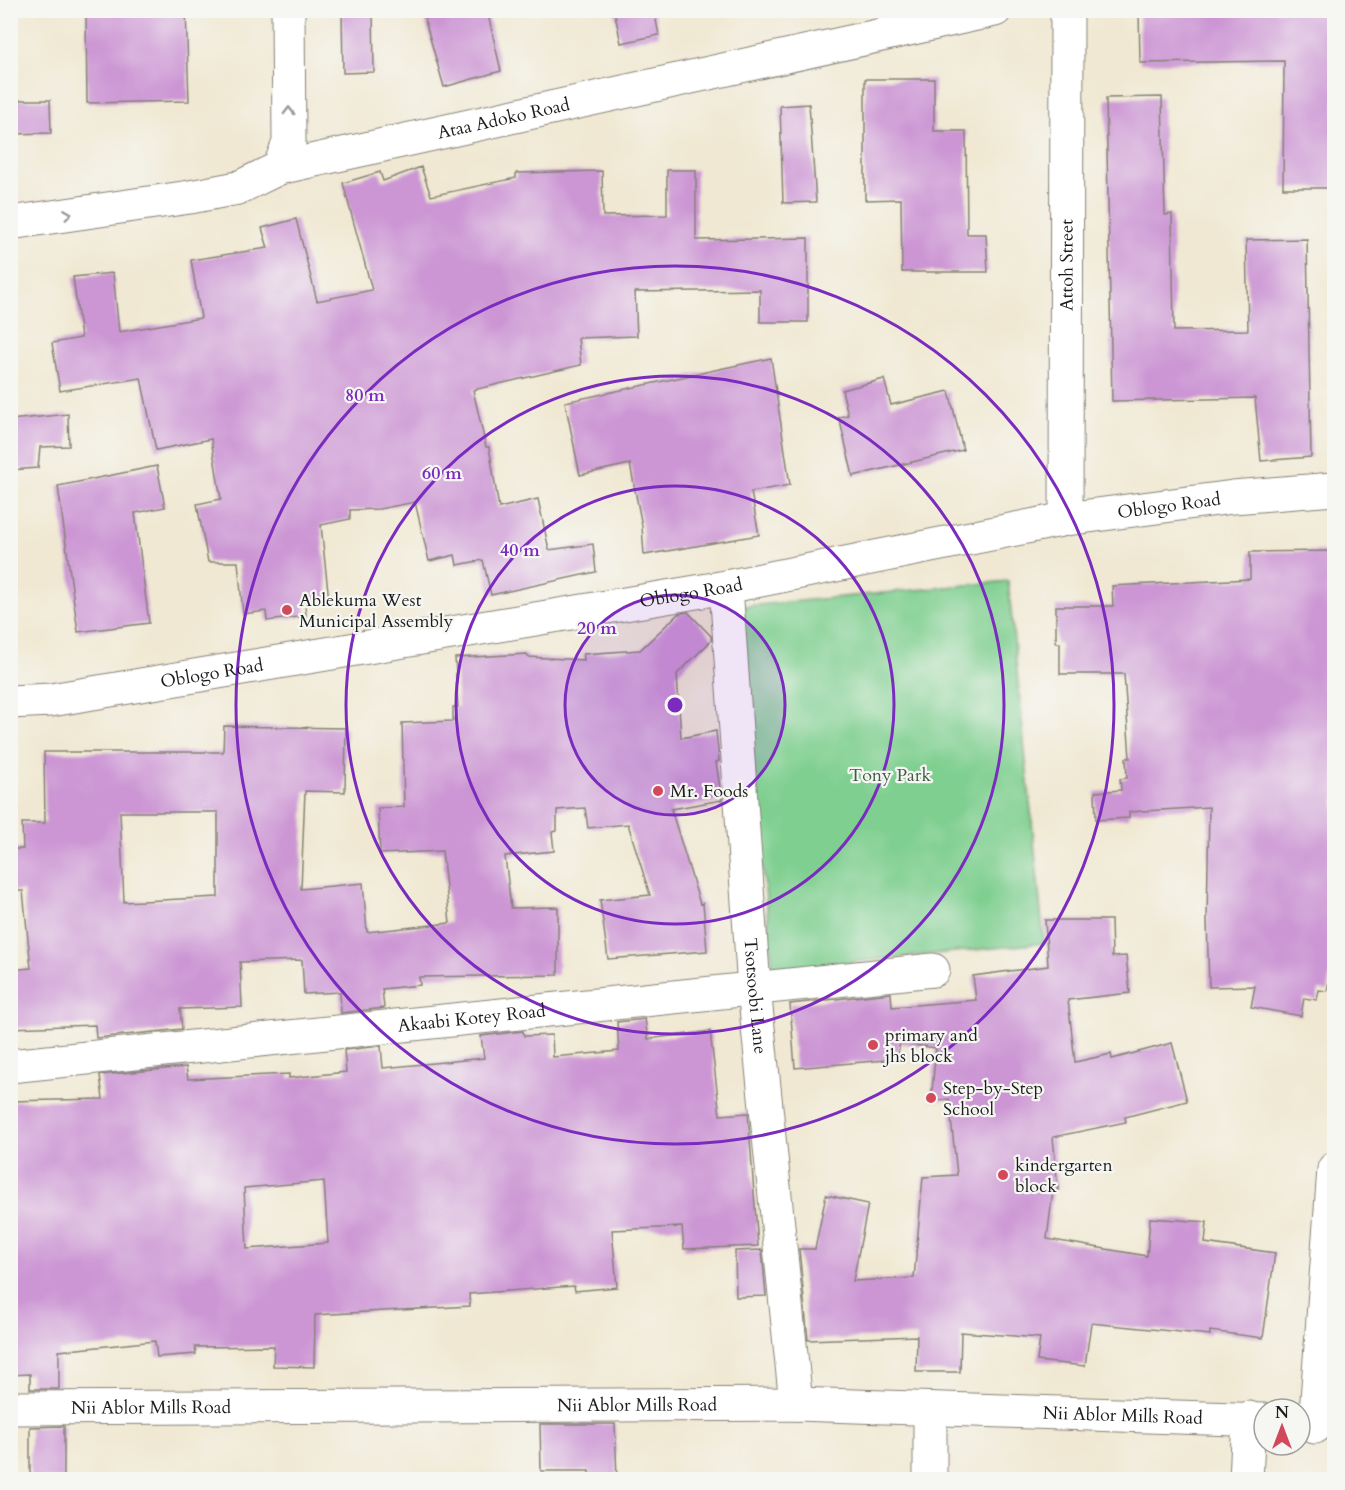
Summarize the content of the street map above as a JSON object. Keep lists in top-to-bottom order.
{
  "streets": {
    "street": [
      "Ataa Adoko Road",
      "Attoh Street",
      "Oblogo Road",
      "Tsotsoobi Lane",
      "Akaabi Kotey Road",
      "Nii Ablor Mills Road"
    ]
  },
  "crossings": [
    ["Attoh Street", "Oblogo Road"],
    ["Oblogo Road", "Tsotsoobi Lane"],
    ["Tsotsoobi Lane", "Akaabi Kotey Road"],
    ["Tsotsoobi Lane", "Nii Ablor Mills Road"]
  ],
  "parks": ["Tony Park"],
  "places": [
    "Ablekuma West Municipal Assembly",
    "Mr. Foods",
    "primary and jhs block",
    "Step-by-Step School",
    "kindergarten block"
  ],
  "north": "top",
  "rings": [
    "80 m",
    "60 m",
    "40 m",
    "20 m"
  ]
}
